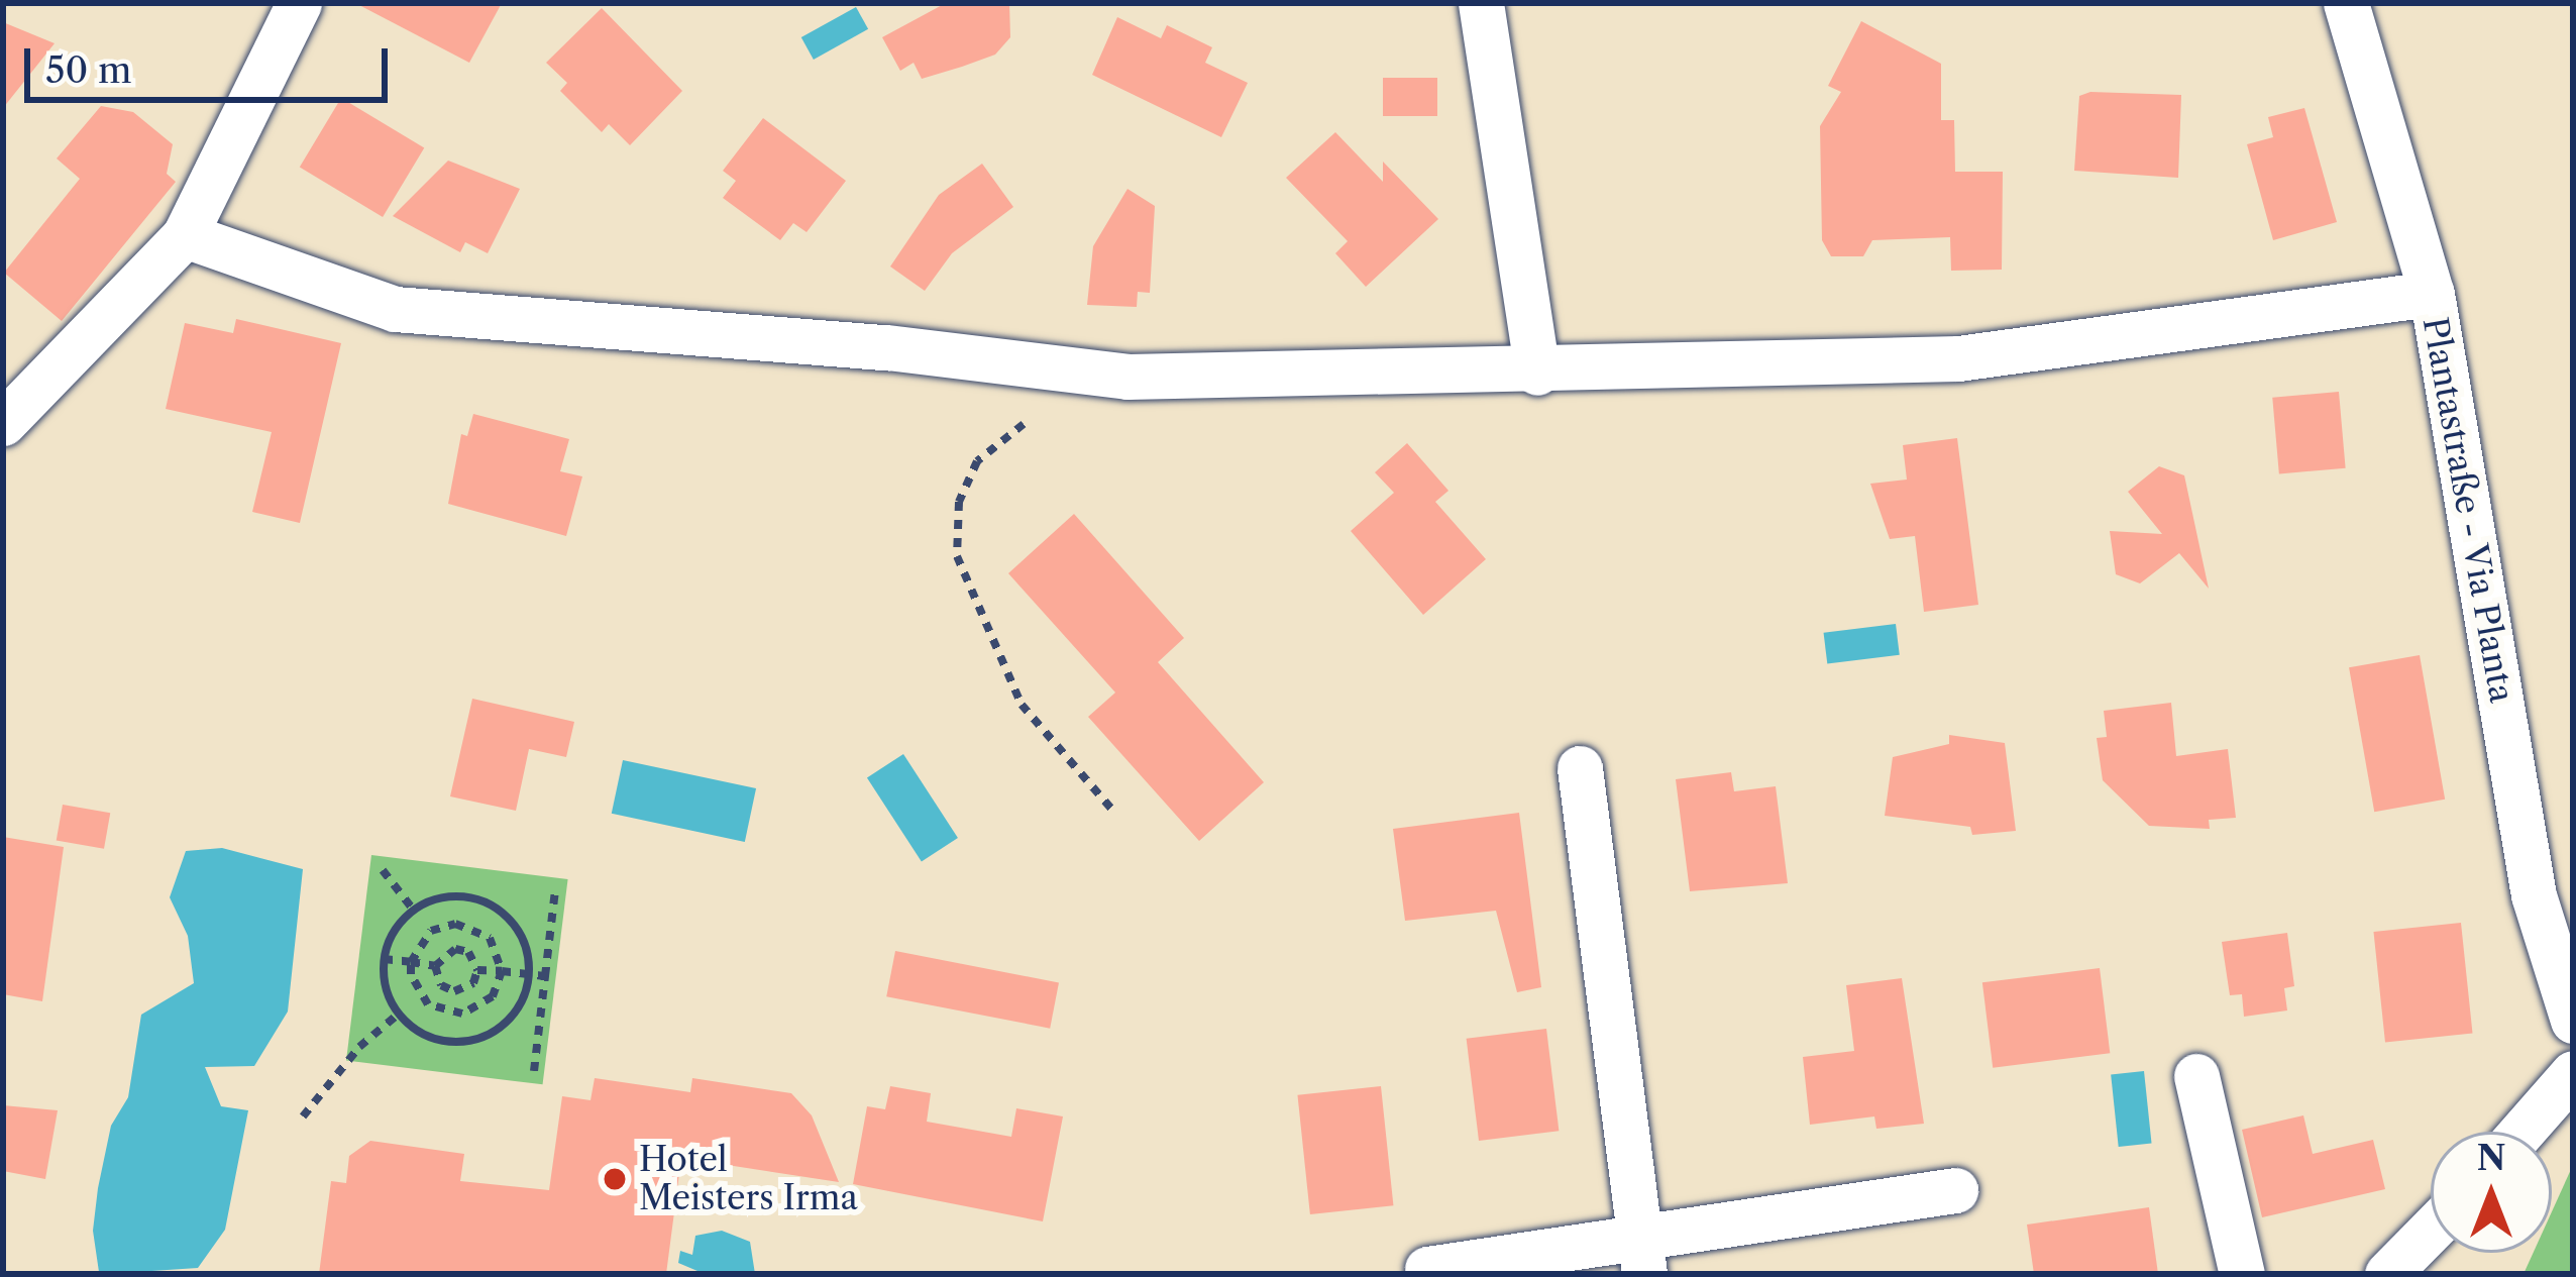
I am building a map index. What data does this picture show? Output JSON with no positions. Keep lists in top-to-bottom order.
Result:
{
  "streets": {
    "street": ["Plantastraße - Via Planta"]
  },
  "places": ["Hotel Meisters Irma"],
  "scale_bar": "50 m",
  "north": "top"
}
